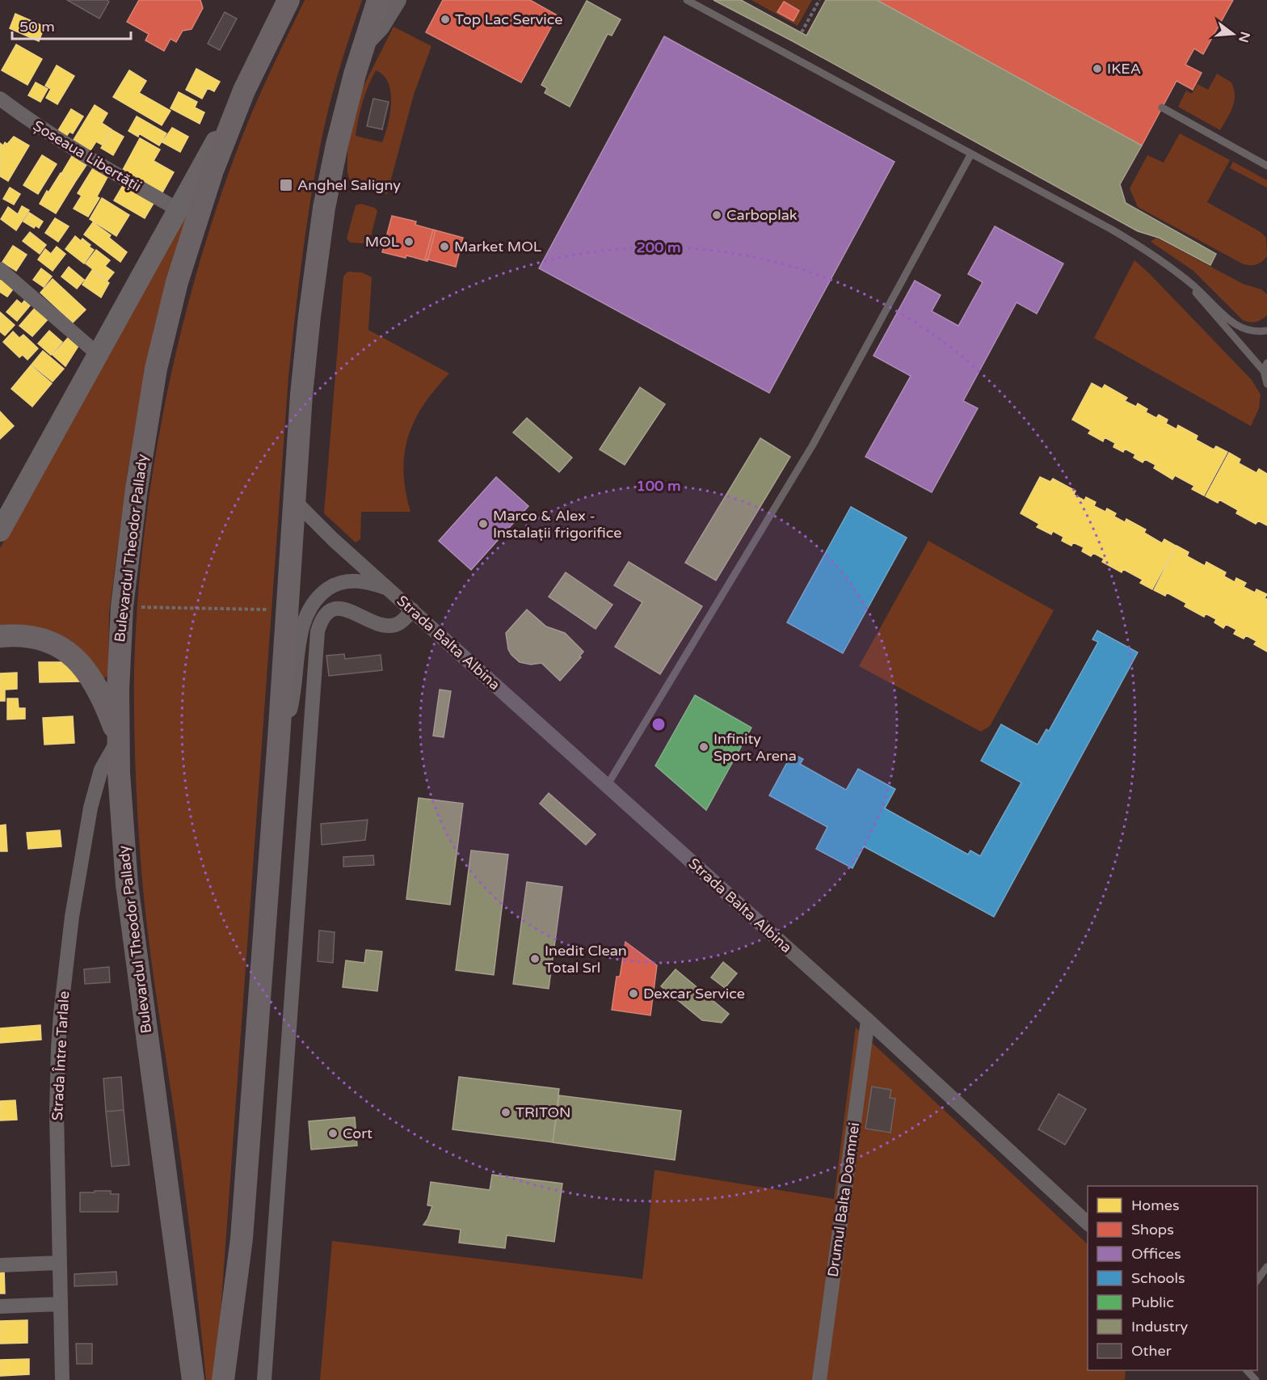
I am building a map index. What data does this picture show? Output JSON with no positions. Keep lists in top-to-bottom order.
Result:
{
  "streets": {
    "main road": ["Bulevardul Theodor Pallady"],
    "street": [
      "Șoseaua Libertății",
      "Strada Balta Albina",
      "Strada Între Tarlale",
      "Drumul Balta Doamnei"
    ]
  },
  "crossings": [
    ["Bulevardul Theodor Pallady", "Strada Între Tarlale"],
    ["Strada Balta Albina", "Drumul Balta Doamnei"]
  ],
  "places": {
    "other": [
      "Top Lac Service",
      "IKEA",
      "Carboplak",
      "MOL",
      "Market MOL",
      "Marco & Alex - Instalații frigorifice",
      "Infinity Sport Arena",
      "Inedit Clean Total Srl",
      "Dexcar Service",
      "TRITON",
      "Cort"
    ],
    "transit": ["Anghel Saligny"]
  },
  "legend": [
    "Homes",
    "Shops",
    "Offices",
    "Schools",
    "Public",
    "Industry",
    "Other"
  ],
  "scale_bar": "50 m",
  "north": "right",
  "rings": ["200 m", "100 m"]
}
